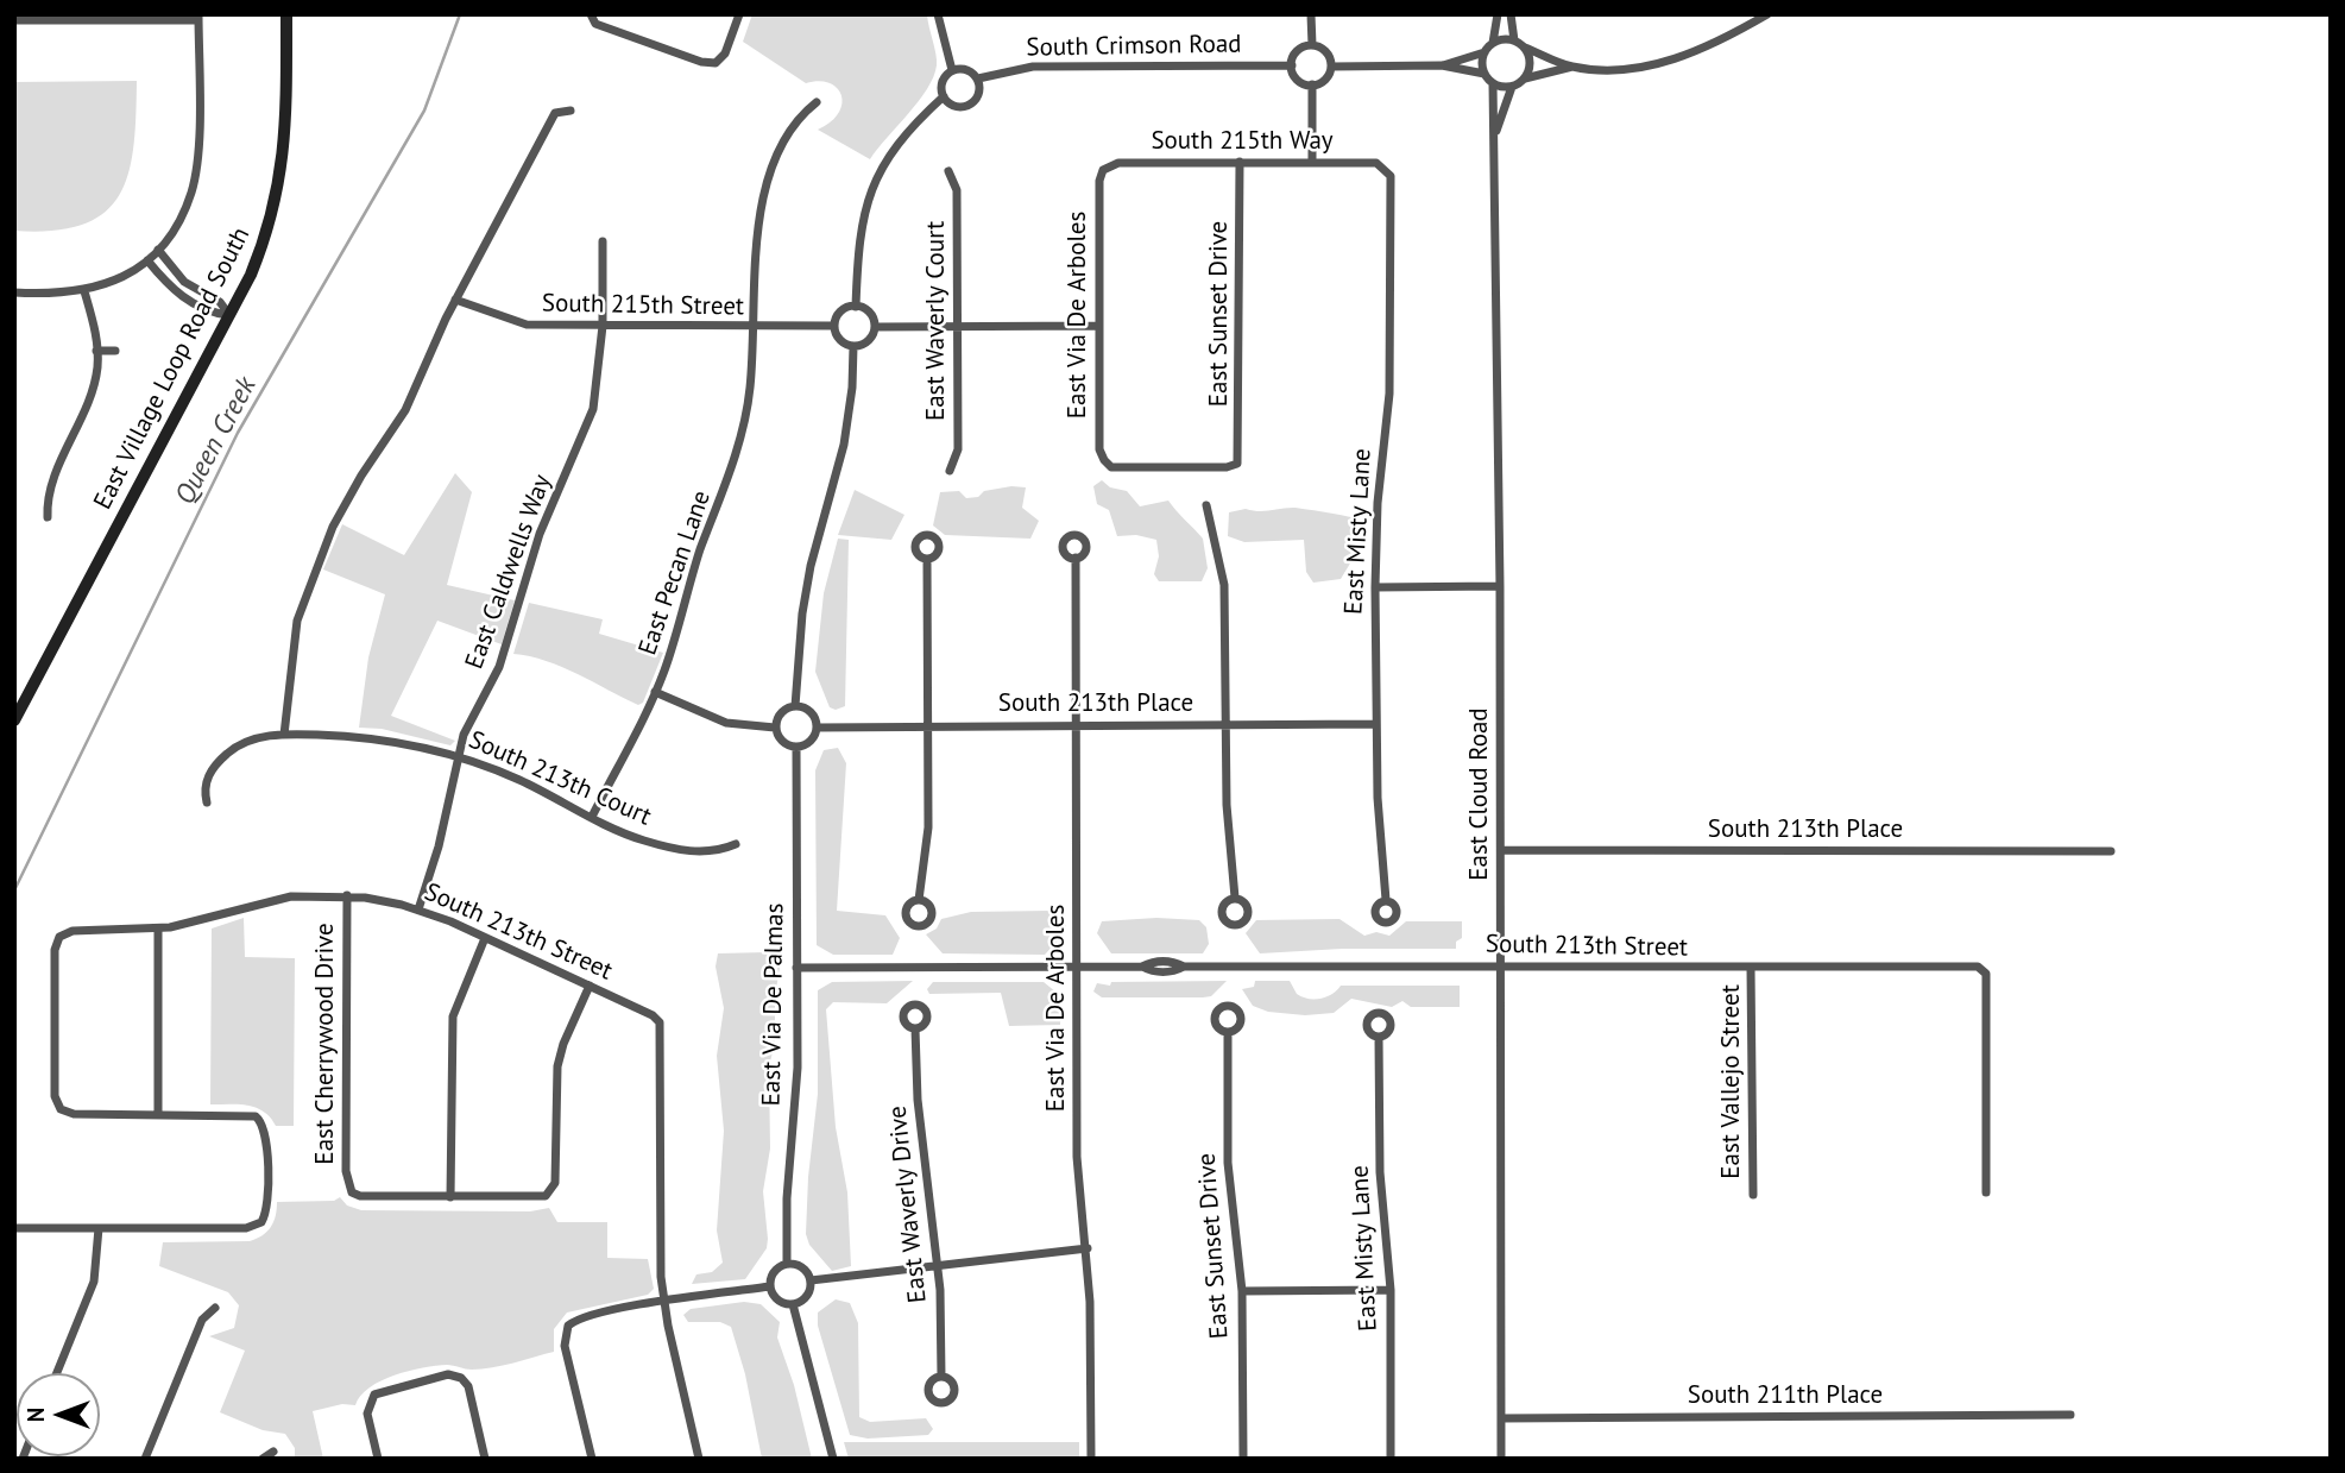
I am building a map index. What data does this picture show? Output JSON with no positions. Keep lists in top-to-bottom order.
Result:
{
  "streets": {
    "street": [
      "South Crimson Road",
      "South 215th Way",
      "South 215th Street",
      "East Sunset Drive",
      "East Via De Arboles",
      "East Waverly Court",
      "East Village Loop Road South",
      "East Misty Lane",
      "East Caldwells Way",
      "East Pecan Lane",
      "South 213th Place",
      "South 213th Court",
      "East Cloud Road",
      "South 213th Street",
      "East Via De Palmas",
      "East Cherrywood Drive",
      "East Vallejo Street",
      "East Waverly Drive",
      "South 211th Place"
    ]
  },
  "crossings": [
    ["South 215th Way", "East Sunset Drive"],
    ["South 215th Way", "East Via De Arboles"],
    ["South 215th Way", "East Misty Lane"],
    ["South 215th Street", "East Caldwells Way"],
    ["South 215th Street", "East Pecan Lane"],
    ["East Sunset Drive", "East Via De Arboles"],
    ["East Via De Arboles", "South 213th Place"],
    ["East Via De Arboles", "South 213th Street"],
    ["East Misty Lane", "South 213th Place"],
    ["East Caldwells Way", "South 213th Court"],
    ["East Caldwells Way", "South 213th Street"],
    ["East Pecan Lane", "South 213th Court"],
    ["South 213th Place", "East Cloud Road"],
    ["South 213th Place", "East Via De Palmas"],
    ["East Cloud Road", "South 213th Street"],
    ["East Cloud Road", "South 211th Place"],
    ["South 213th Street", "East Via De Palmas"],
    ["South 213th Street", "East Cherrywood Drive"],
    ["South 213th Street", "East Vallejo Street"]
  ],
  "water": ["Queen Creek"],
  "north": "left"
}
